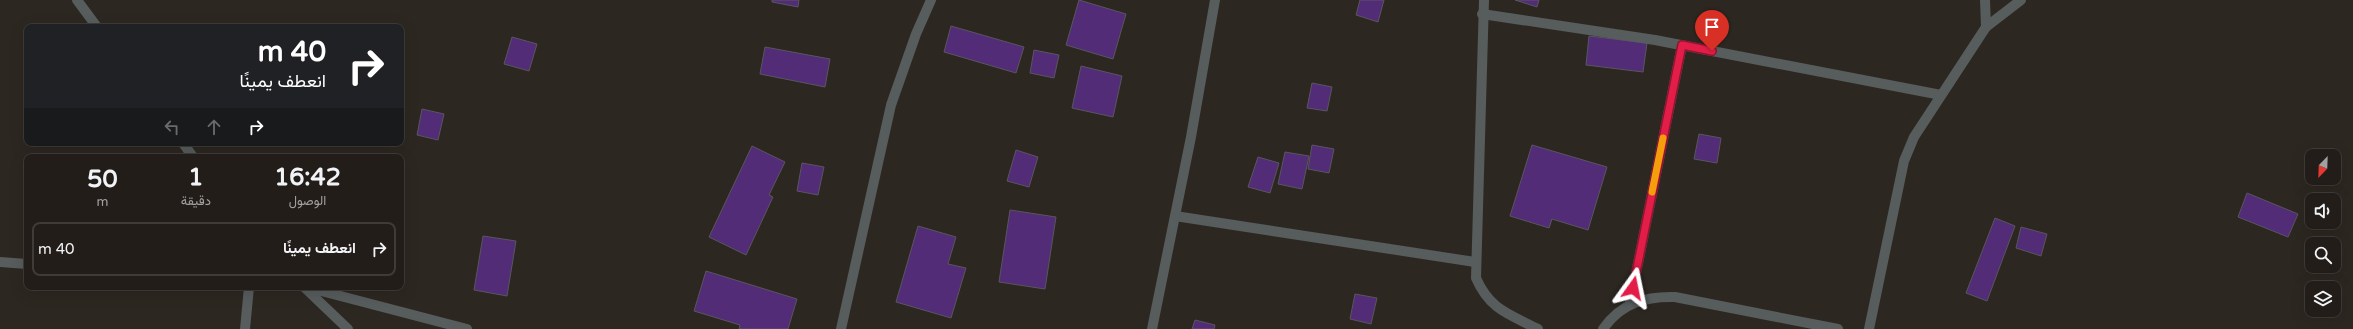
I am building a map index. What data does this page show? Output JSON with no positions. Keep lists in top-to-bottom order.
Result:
{
  "north": "bottom left",
  "page": {
    "turn": ["40 m", "انعطف يمينًا"],
    "eta": [
      "16:42",
      "الوصول",
      "1",
      "دقيقة",
      "50",
      "m"
    ],
    "list": [
      {
        "name": "انعطف يمينًا",
        "value": "40 m"
      }
    ]
  }
}
